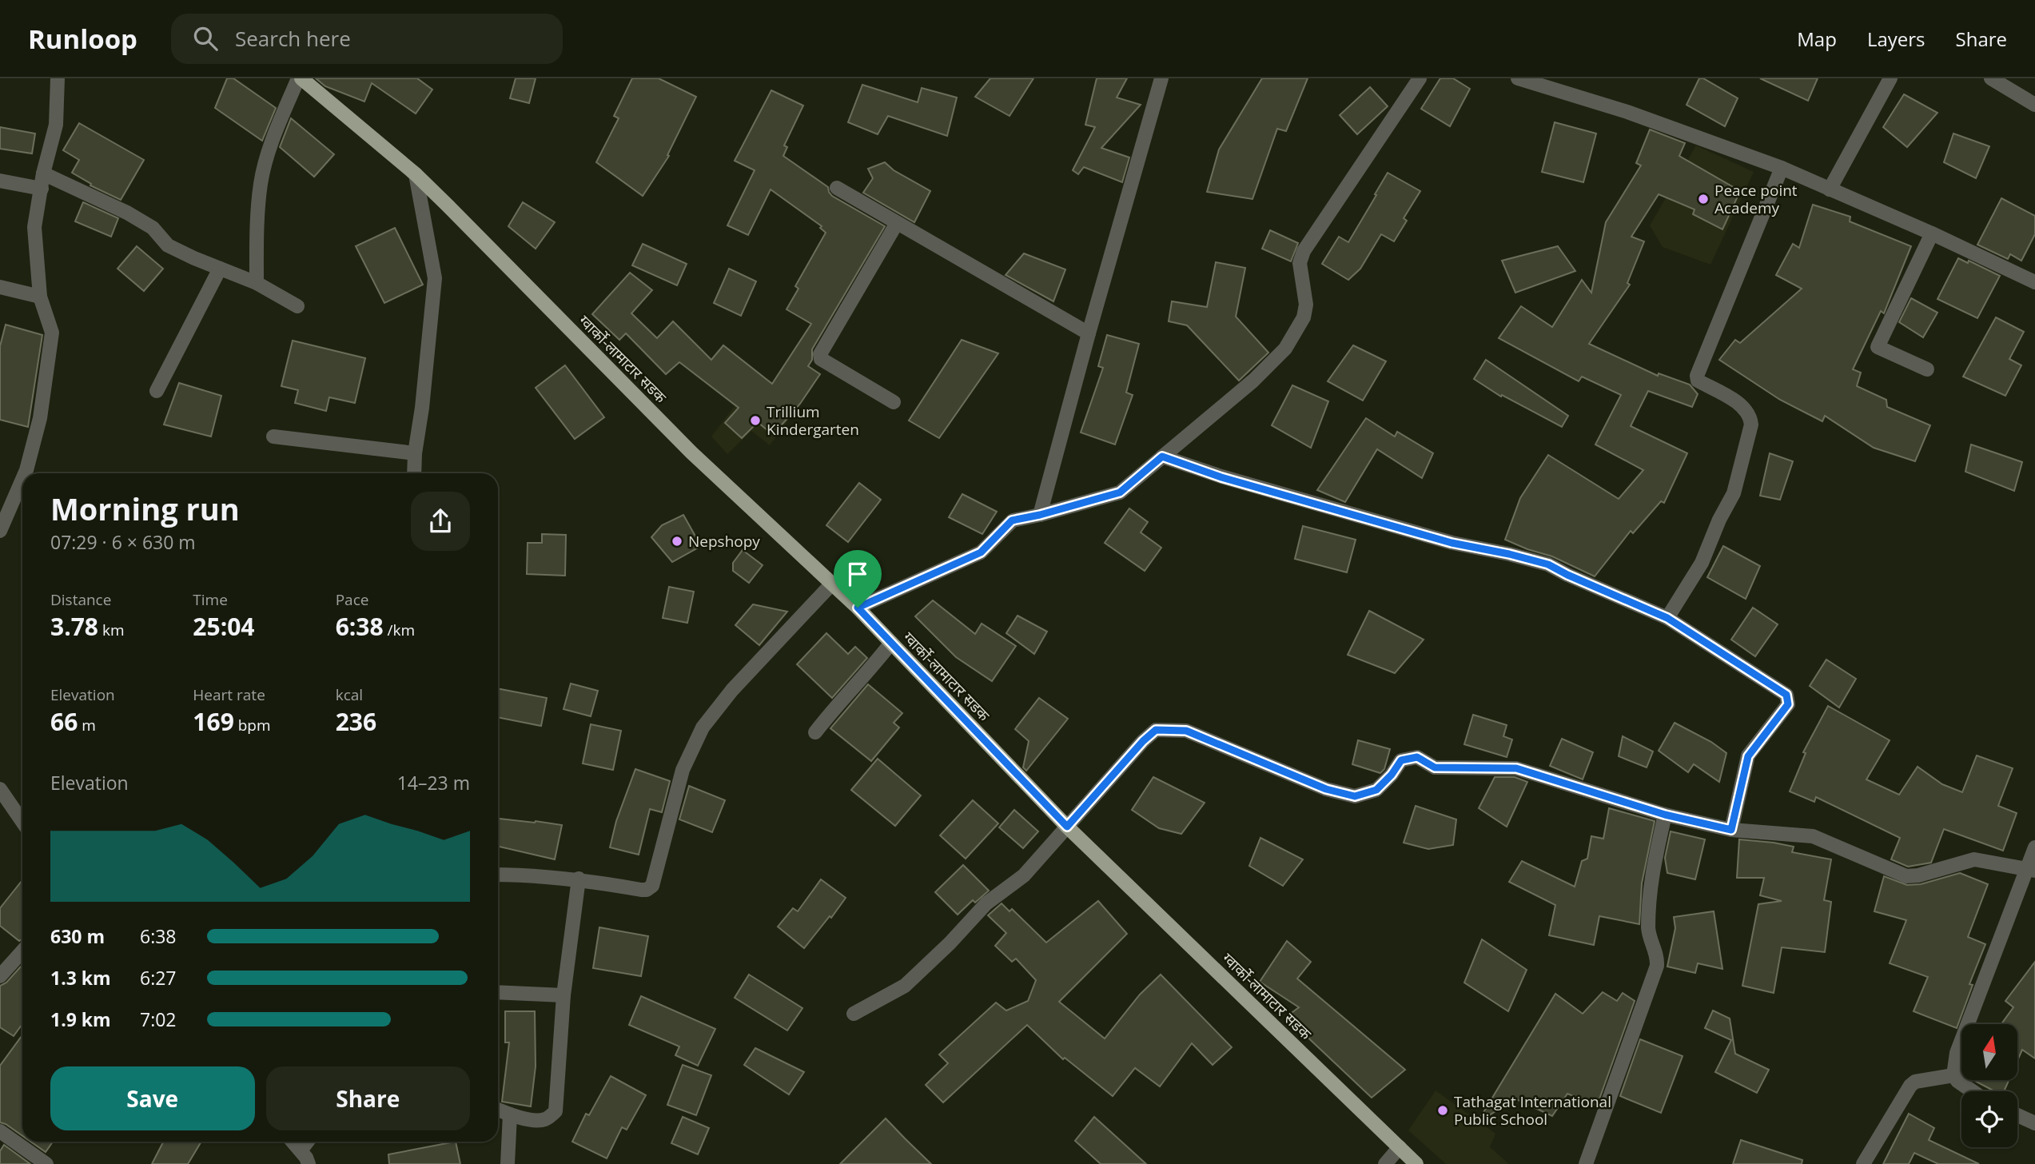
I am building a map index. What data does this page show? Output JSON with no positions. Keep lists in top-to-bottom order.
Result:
{
  "streets": {
    "main road": ["ग्वार्को-लामाटार सडक"]
  },
  "places": [
    "Peace point Academy",
    "Trillium Kindergarten",
    "Nepshopy",
    "Tathagat International Public School"
  ],
  "north": "top",
  "page": {
    "header": "Runloop",
    "search": "Search here",
    "nav": ["Map", "Layers", "Share"],
    "heading": ["Morning run", "07:29 · 6 × 630 m"],
    "stats": [
      ["Distance", "3.78 km"],
      ["Time", "25:04"],
      ["Pace", "6:38 /km"],
      ["Elevation", "66 m"],
      ["Heart rate", "169 bpm"],
      ["kcal", "236"]
    ],
    "chart": ["Elevation", "14–23 m"],
    "list": [
      {
        "name": "630 m",
        "note": "6:38"
      },
      {
        "name": "1.3 km",
        "note": "6:27"
      },
      {
        "name": "1.9 km",
        "note": "7:02"
      }
    ],
    "buttons": ["Save", "Share"]
  }
}
